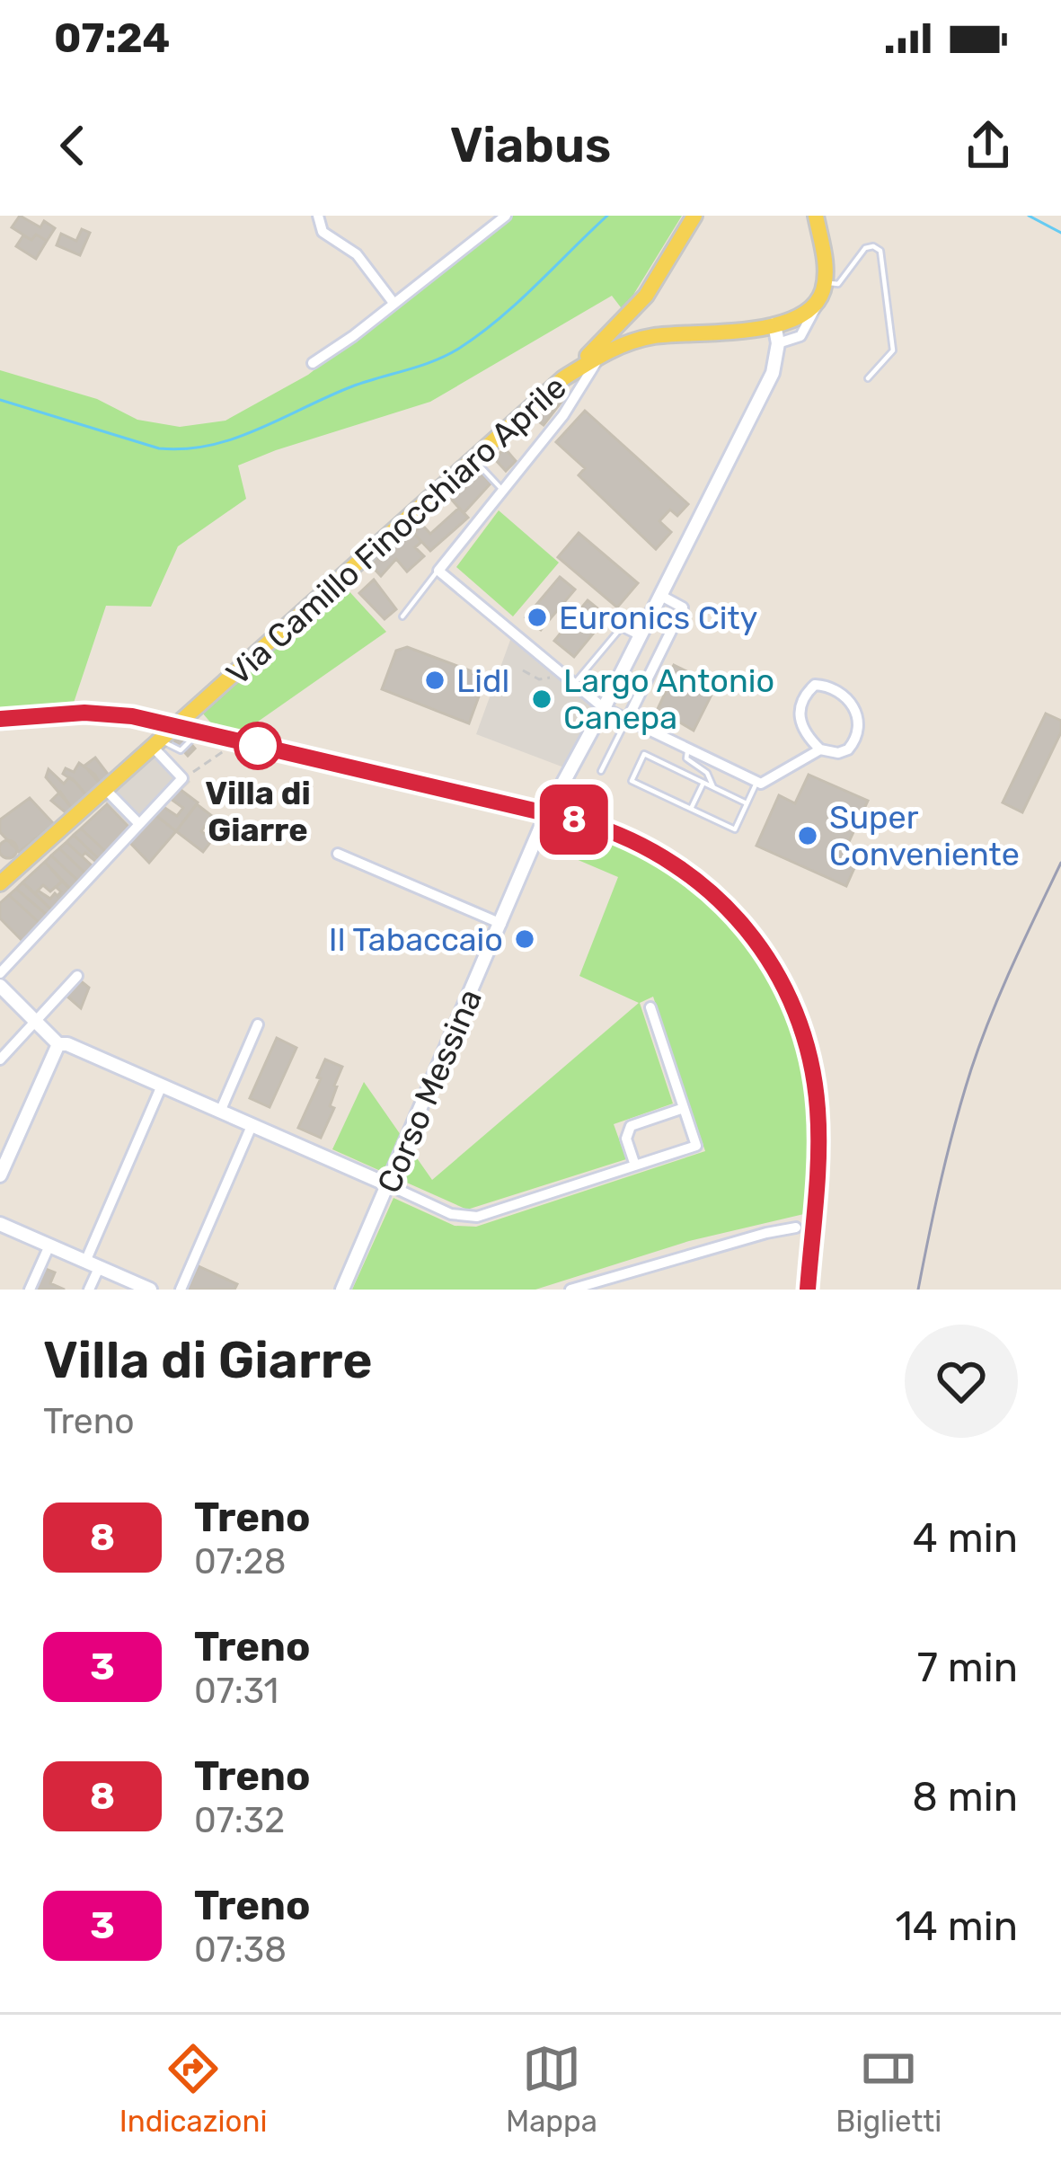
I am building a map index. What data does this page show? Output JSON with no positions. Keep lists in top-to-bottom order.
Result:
{
  "streets": {
    "main road": ["Via Camillo Finocchiaro Aprile"],
    "street": ["Corso Messina"]
  },
  "places": [
    "Euronics City",
    "Lidl",
    "Largo Antonio Canepa",
    "Villa di Giarre",
    "Super Conveniente",
    "Il Tabaccaio"
  ],
  "page": {
    "status": "07:24",
    "header": "Viabus",
    "on_map": "8",
    "heading": ["Villa di Giarre", "Treno"],
    "list": [
      {
        "mark": "8",
        "name": "Treno",
        "note": "07:28",
        "value": "4 min"
      },
      {
        "mark": "3",
        "name": "Treno",
        "note": "07:31",
        "value": "7 min"
      },
      {
        "mark": "8",
        "name": "Treno",
        "note": "07:32",
        "value": "8 min"
      },
      {
        "mark": "3",
        "name": "Treno",
        "note": "07:38",
        "value": "14 min"
      }
    ],
    "tabs": ["Indicazioni", "Mappa", "Biglietti"]
  }
}
